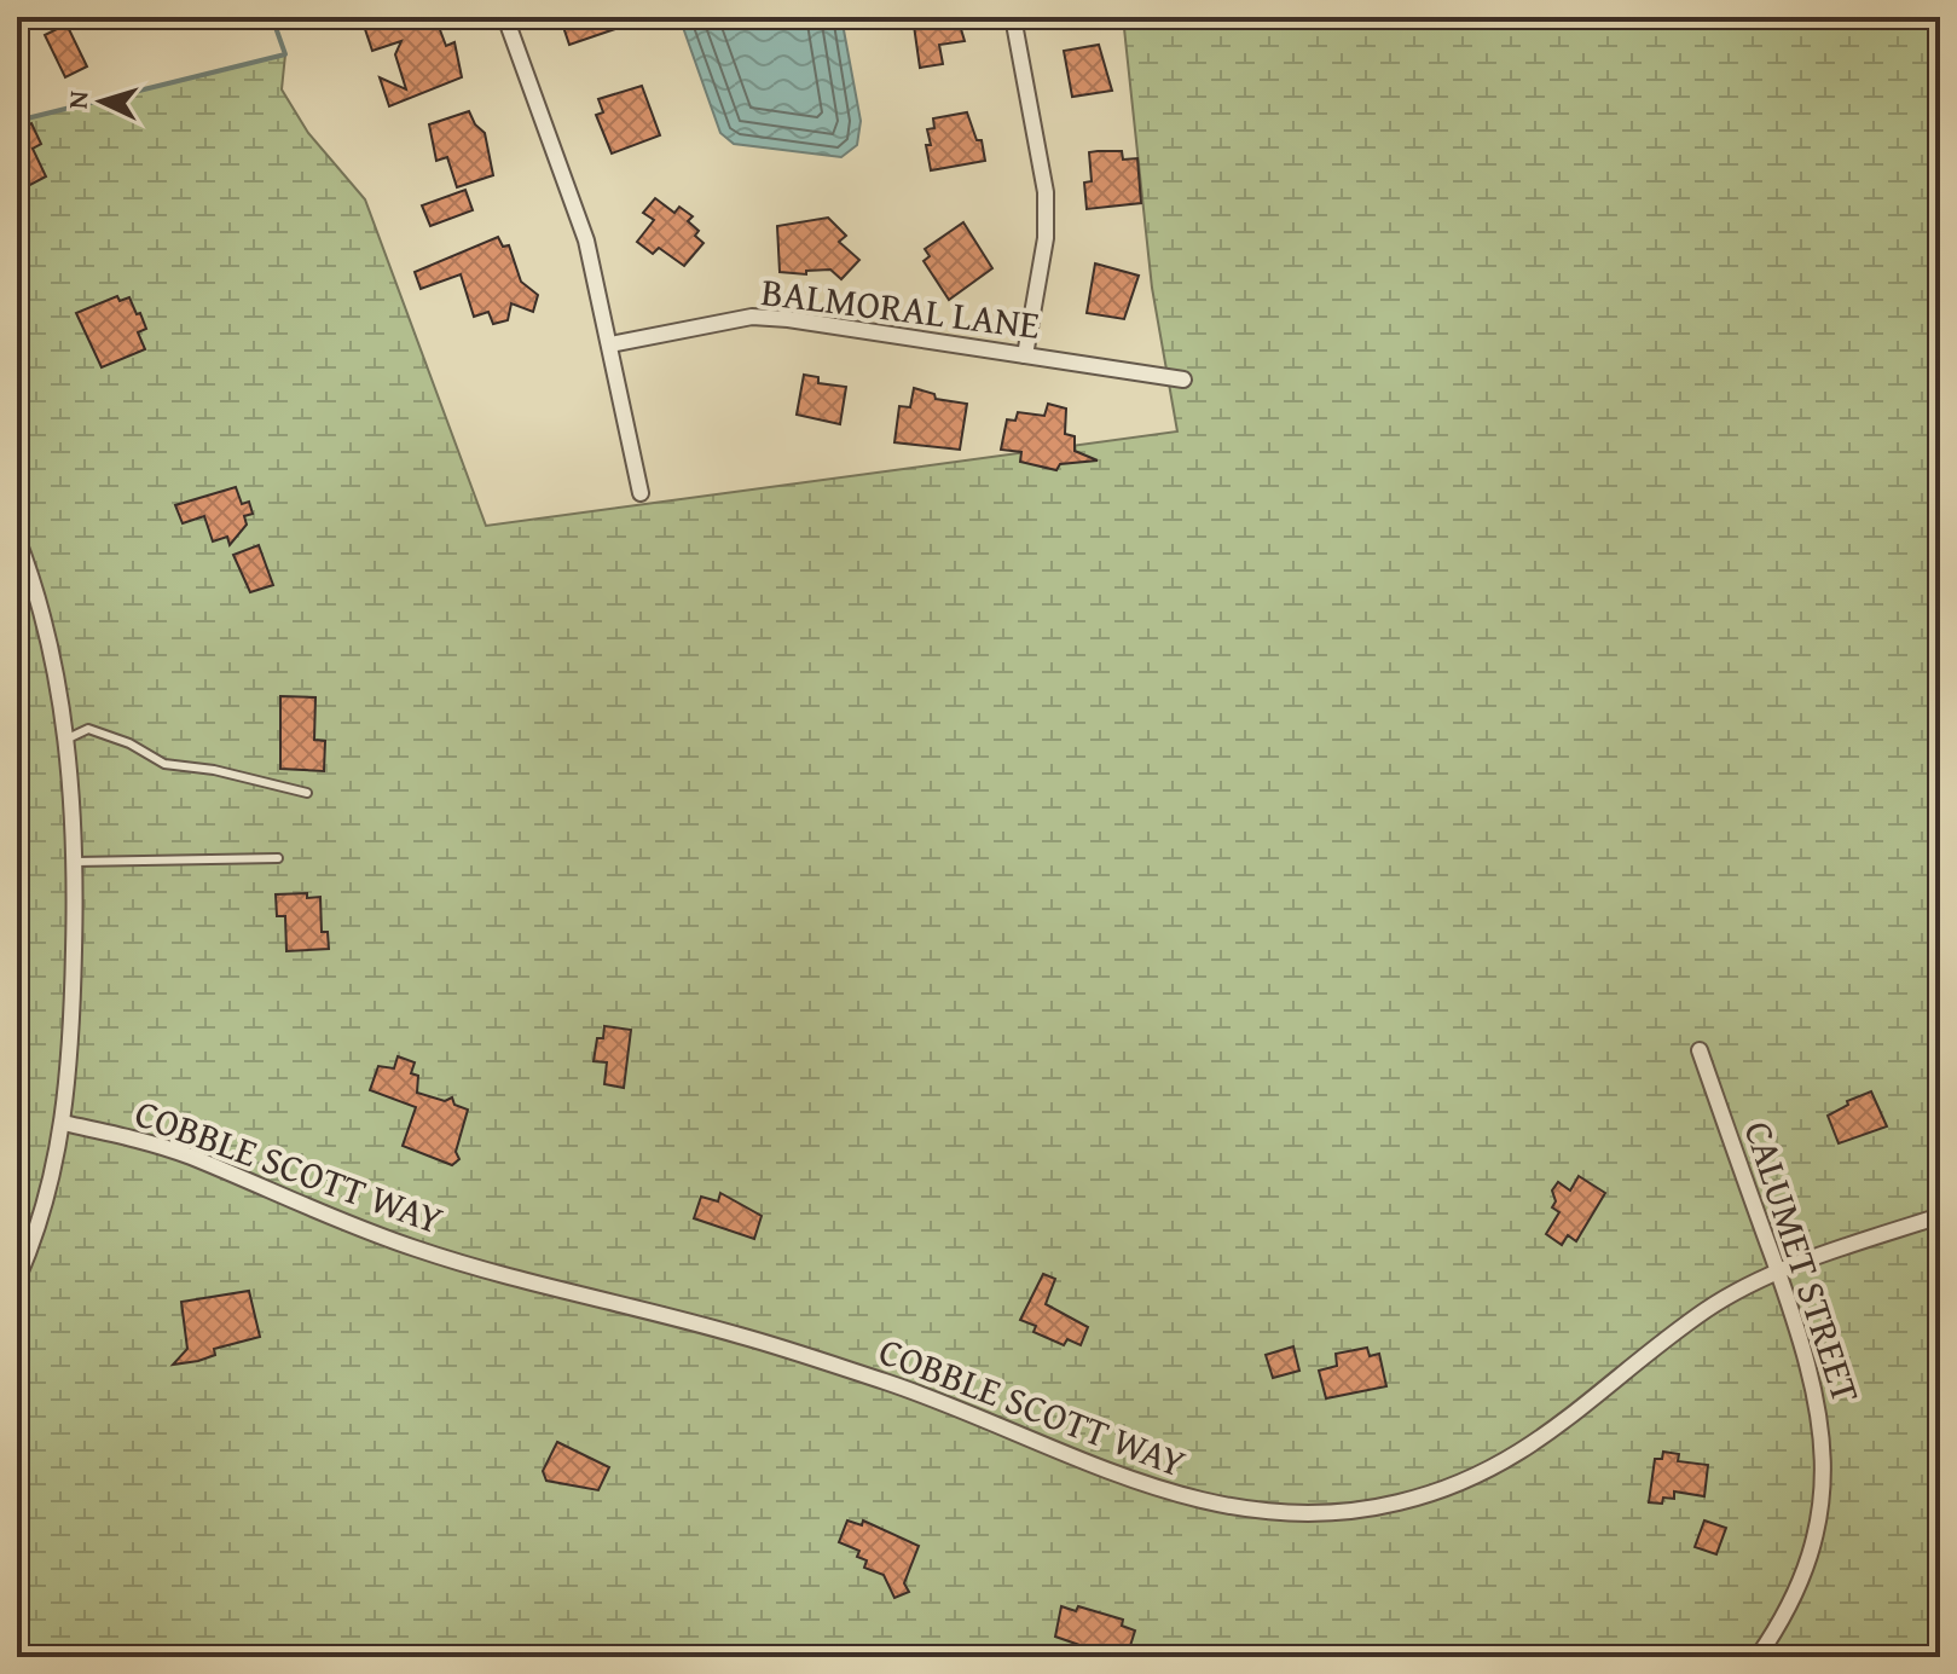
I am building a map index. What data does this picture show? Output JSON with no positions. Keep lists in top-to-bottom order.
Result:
{
  "streets": {
    "street": ["BALMORAL LANE", "COBBLE SCOTT WAY", "CALUMET STREET"]
  },
  "crossings": [
    ["COBBLE SCOTT WAY", "CALUMET STREET"]
  ],
  "north": "left"
}
